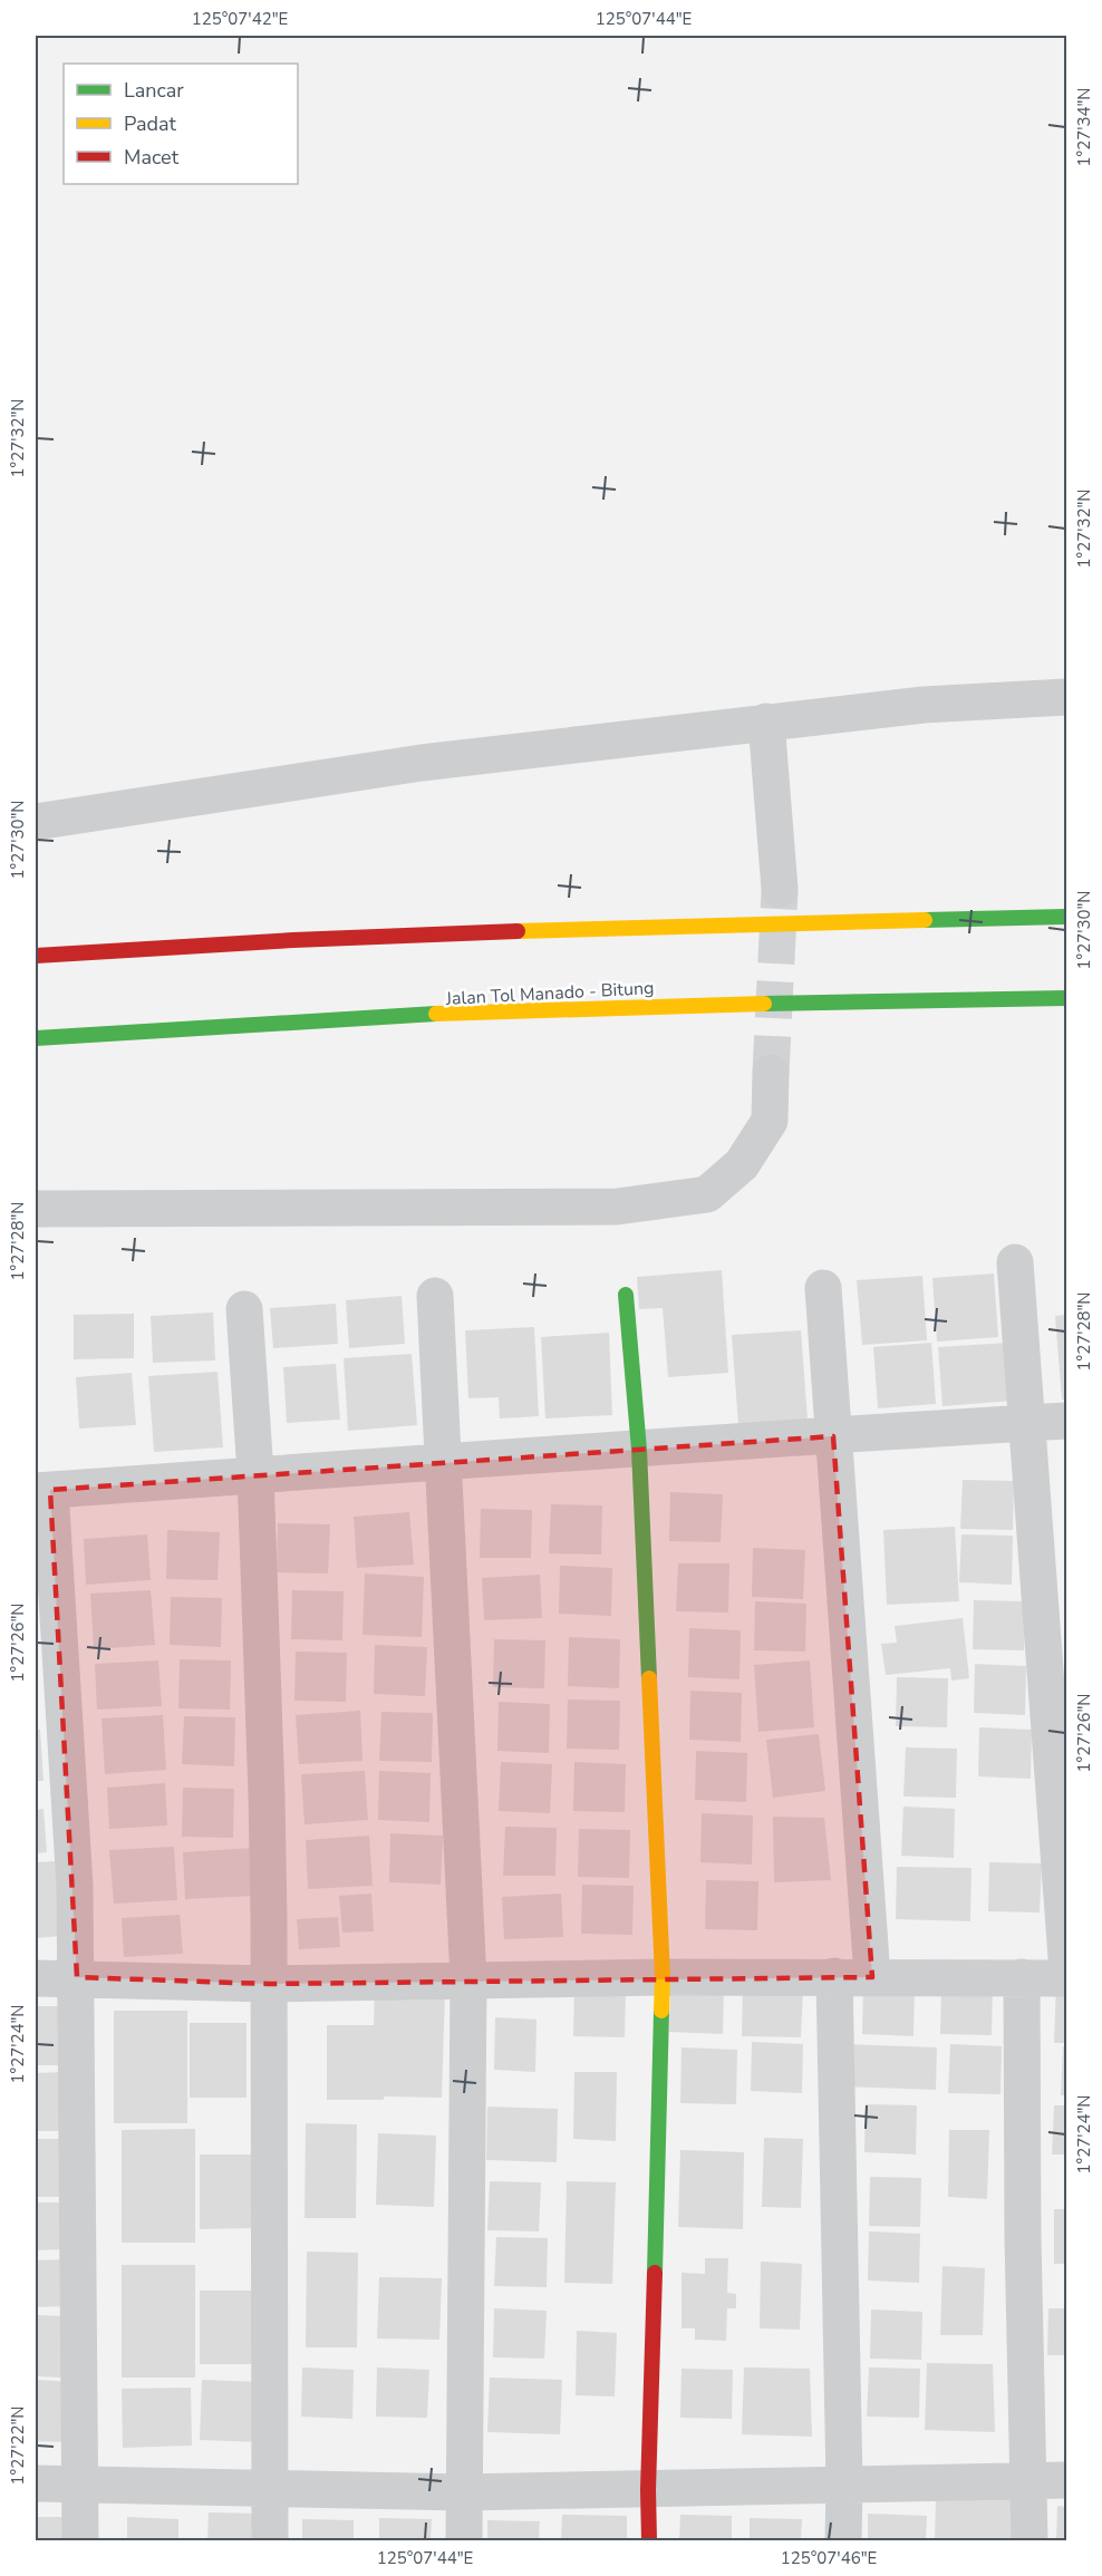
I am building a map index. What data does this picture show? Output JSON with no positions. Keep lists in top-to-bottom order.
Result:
{
  "streets": {
    "main road": ["Jalan Tol Manado - Bitung"]
  },
  "legend": ["Lancar", "Padat", "Macet"],
  "coordinates": [
    "125°07'42\"E",
    "125°07'44\"E",
    "1°27'34\"N",
    "1°27'32\"N",
    "1°27'30\"N",
    "1°27'28\"N",
    "1°27'26\"N",
    "1°27'24\"N",
    "1°27'22\"N",
    "125°07'46\"E"
  ]
}
